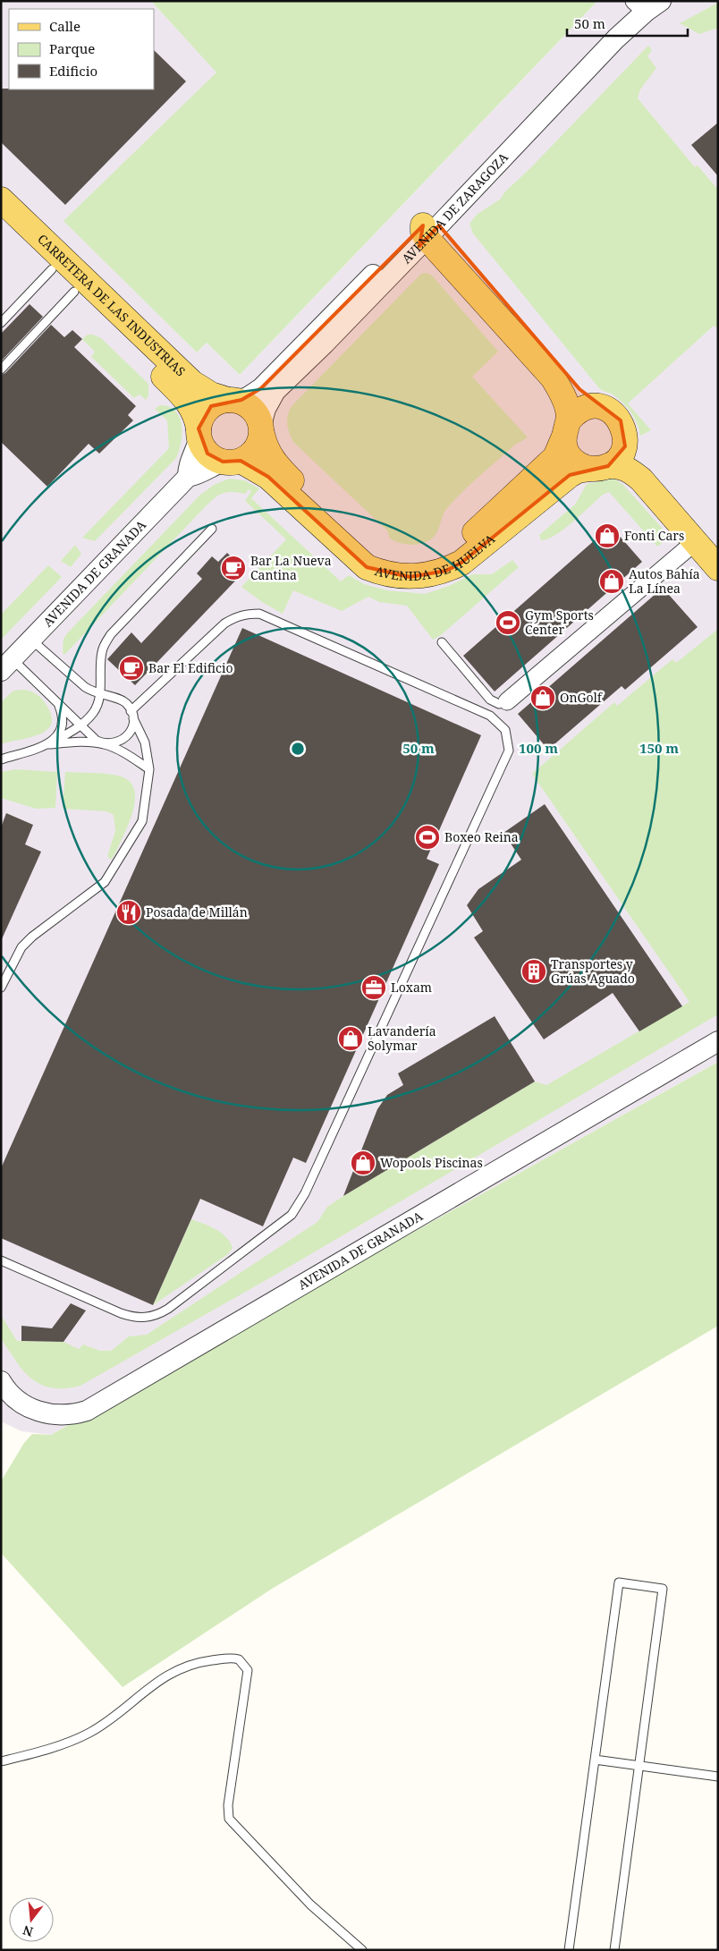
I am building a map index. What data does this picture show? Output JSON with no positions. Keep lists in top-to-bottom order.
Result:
{
  "streets": {
    "main road": ["CARRETERA DE LAS INDUSTRIAS", "AVENIDA DE HUELVA"],
    "street": ["AVENIDA DE ZARAGOZA", "AVENIDA DE GRANADA"]
  },
  "crossings": [
    ["AVENIDA DE ZARAGOZA", "CARRETERA DE LAS INDUSTRIAS"],
    ["AVENIDA DE ZARAGOZA", "AVENIDA DE HUELVA"],
    ["AVENIDA DE ZARAGOZA", "AVENIDA DE GRANADA"],
    ["CARRETERA DE LAS INDUSTRIAS", "AVENIDA DE HUELVA"],
    ["CARRETERA DE LAS INDUSTRIAS", "AVENIDA DE GRANADA"],
    ["AVENIDA DE HUELVA", "AVENIDA DE GRANADA"]
  ],
  "places": {
    "shop": [
      "Fonti Cars",
      "Autos Bahía La Línea",
      "OnGolf",
      "Lavandería Solymar",
      "Wopools Piscinas"
    ],
    "cafe": ["Bar La Nueva Cantina", "Bar El Edificio"],
    "sports": ["Gym Sports Center", "Boxeo Reina"],
    "restaurant": ["Posada de Millán"],
    "building": ["Transportes y Grúas Aguado"],
    "office": ["Loxam"]
  },
  "legend": ["Calle", "Parque", "Edificio"],
  "scale_bar": "50 m",
  "north": "bottom",
  "rings": ["50 m", "100 m", "150 m"]
}
